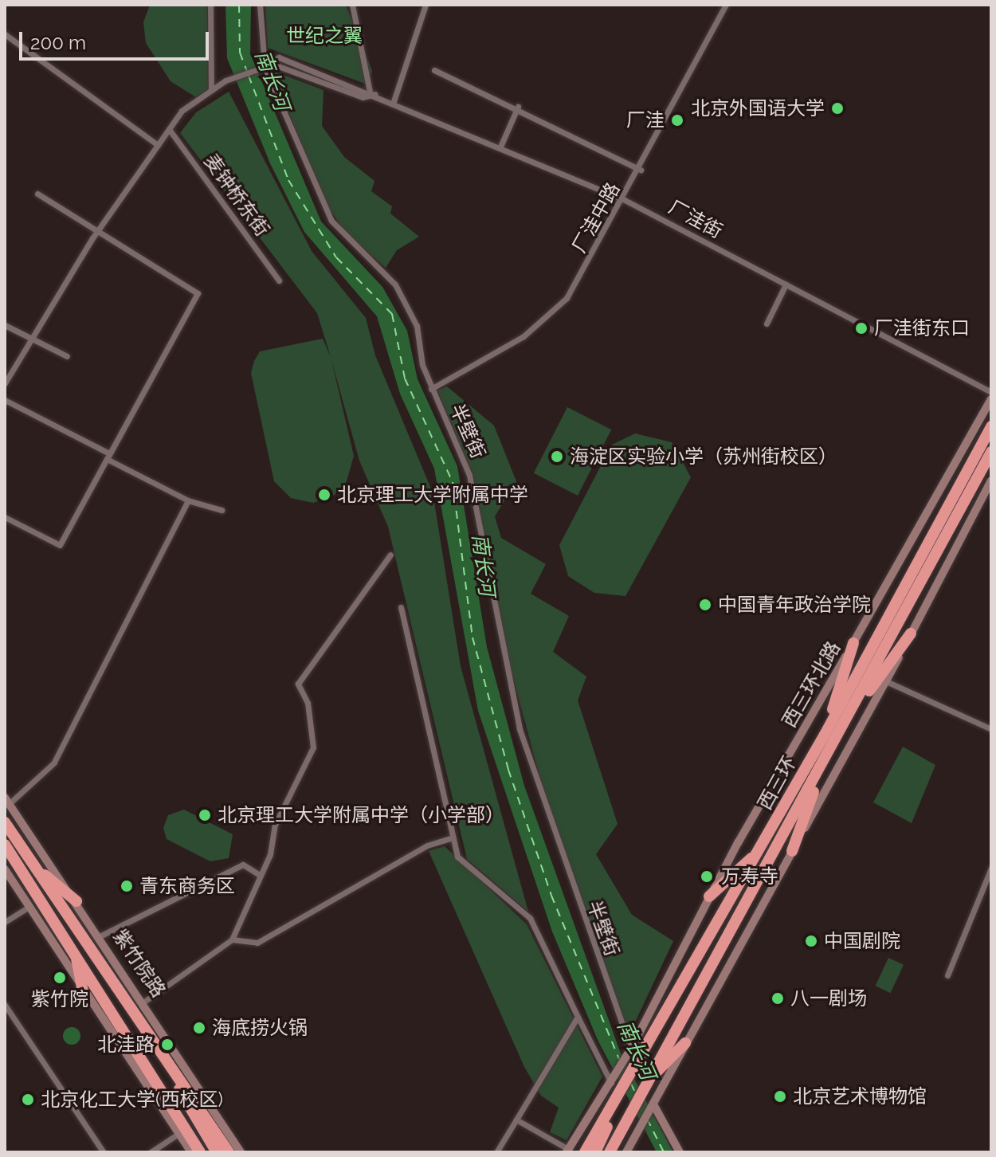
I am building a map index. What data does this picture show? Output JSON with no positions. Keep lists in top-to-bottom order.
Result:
{
  "streets": {
    "highway": ["西三环", "紫竹院路"],
    "street": [
      "麦钟桥东街",
      "厂洼中路",
      "厂洼街",
      "半壁街",
      "西三环北路"
    ]
  },
  "crossings": [
    ["厂洼中路", "厂洼街"],
    ["厂洼中路", "半壁街"],
    ["厂洼街", "半壁街"],
    ["半壁街", "西三环北路"]
  ],
  "water": ["南长河"],
  "parks": ["世纪之翼"],
  "places": [
    "北京外国语大学",
    "厂洼",
    "厂洼街东口",
    "海淀区实验小学（苏州街校区）",
    "北京理工大学附属中学",
    "中国青年政治学院",
    "北京理工大学附属中学（小学部）",
    "万寿寺",
    "青东商务区",
    "中国剧院",
    "紫竹院",
    "八一剧场",
    "海底捞火锅",
    "北洼路",
    "北京艺术博物馆",
    "北京化工大学(西校区)"
  ],
  "scale_bar": "200 m"
}
